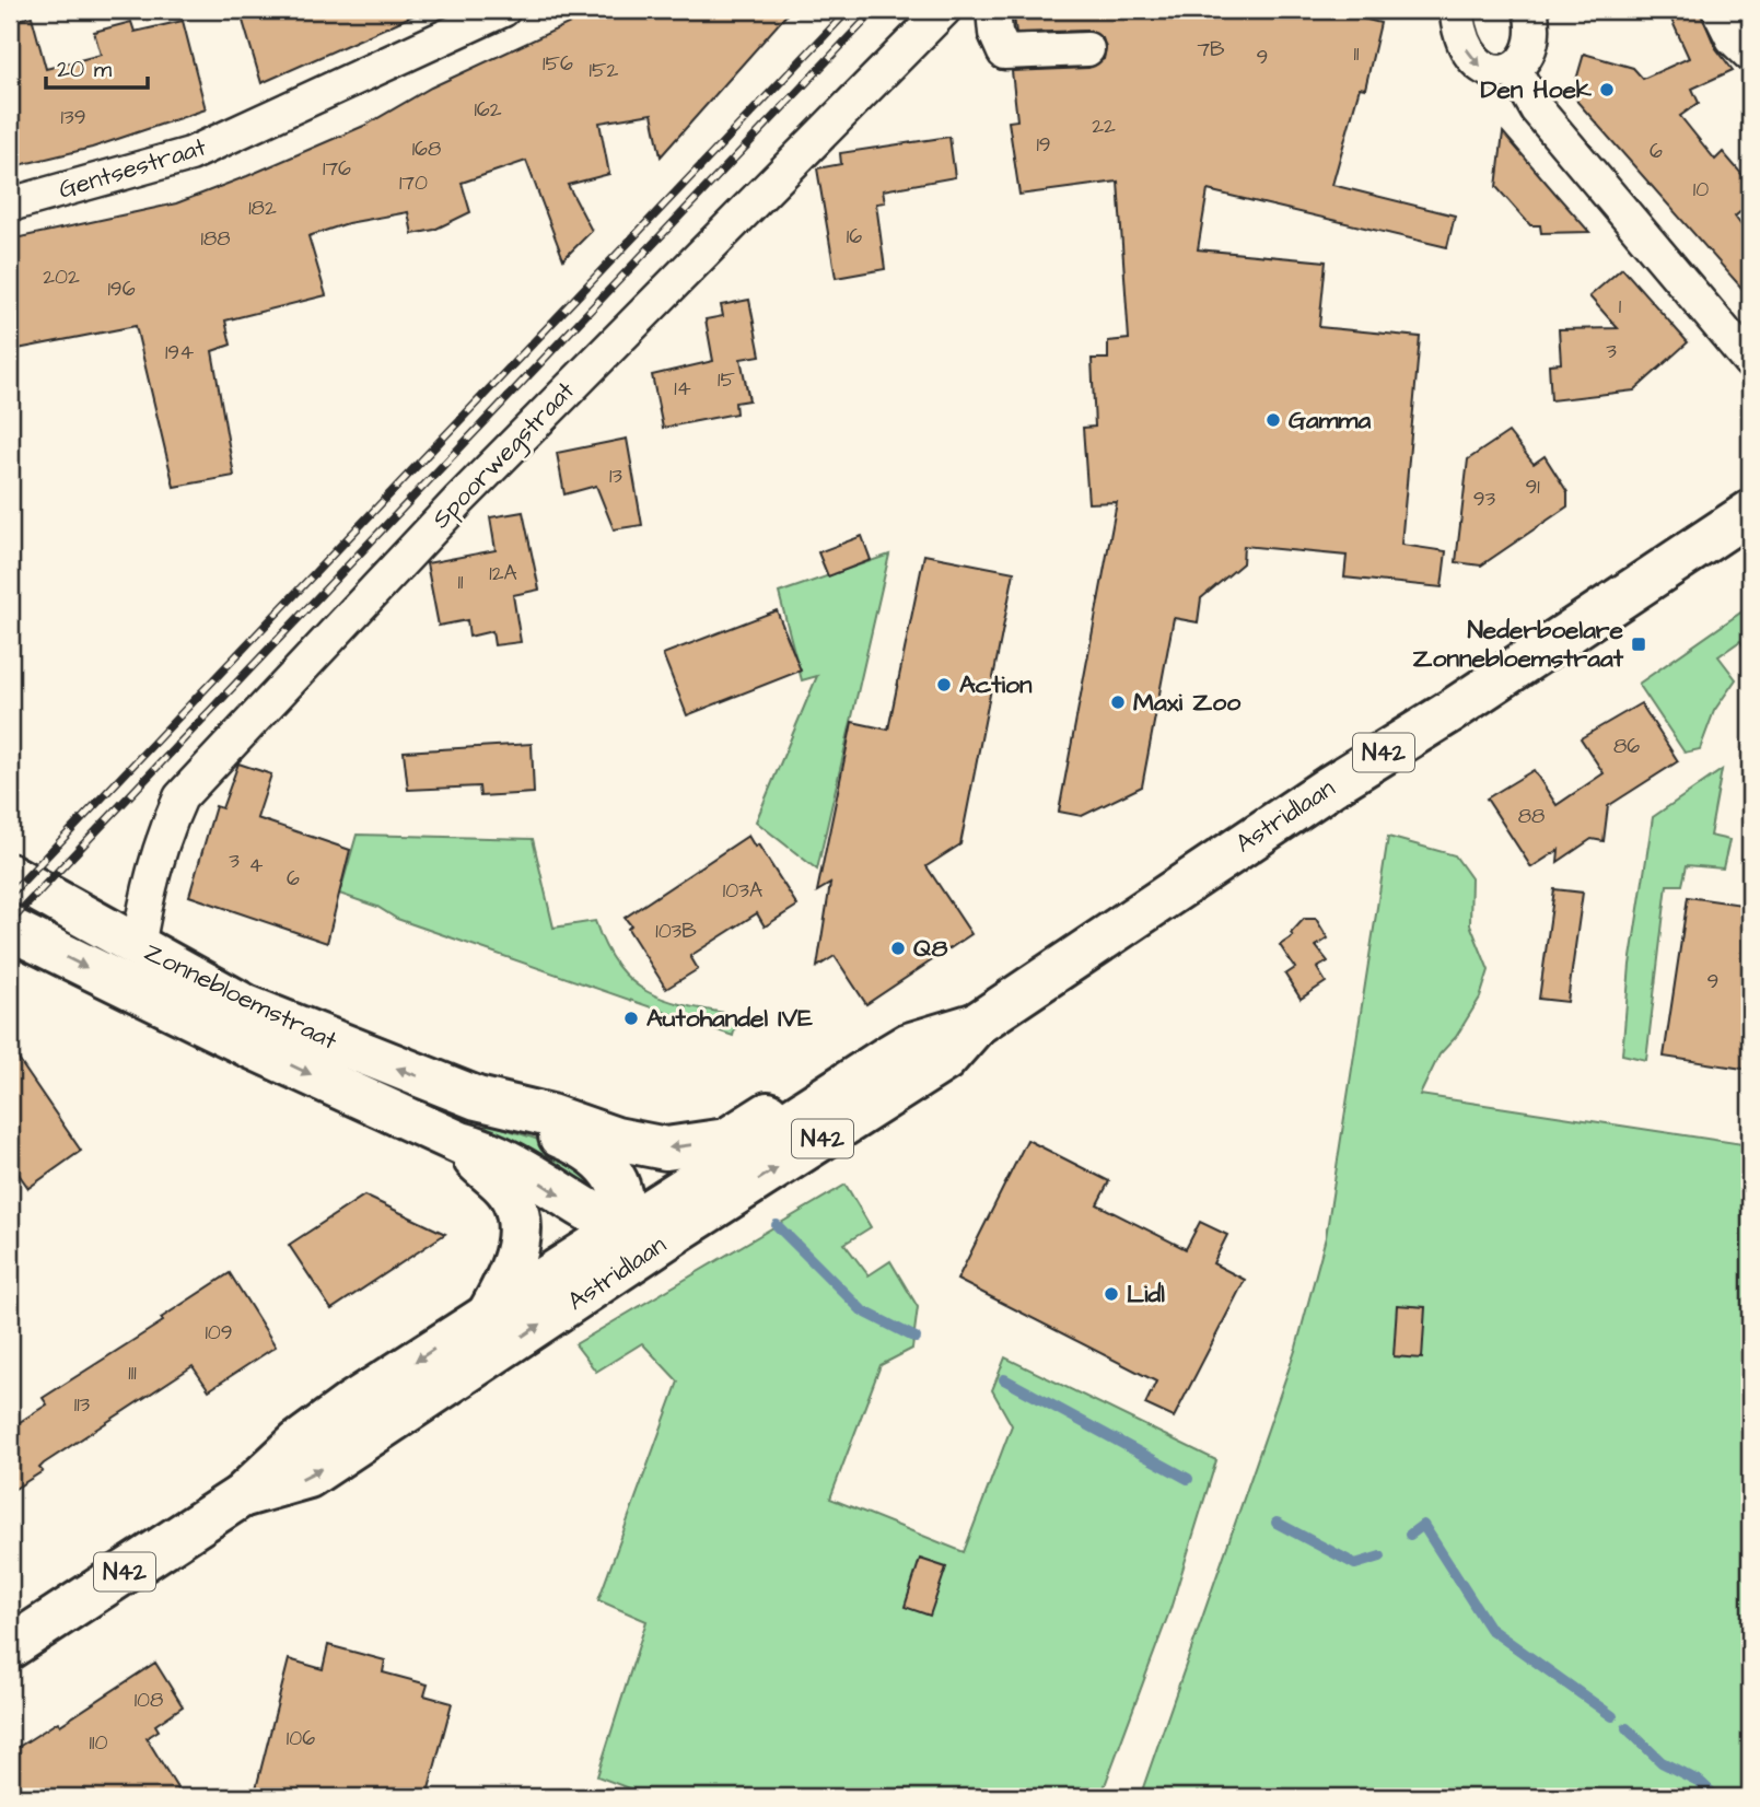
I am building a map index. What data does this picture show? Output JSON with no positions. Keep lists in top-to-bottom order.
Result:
{
  "streets": {
    "main road": ["N42", "Astridlaan", "Zonnebloemstraat"],
    "street": ["Gentsestraat", "Spoorwegstraat"]
  },
  "crossings": [
    ["Spoorwegstraat", "Zonnebloemstraat"]
  ],
  "places": {
    "other": [
      "Den Hoek",
      "Gamma",
      "Action",
      "Maxi Zoo",
      "Q8",
      "Autohandel IVE",
      "Lidl"
    ],
    "transit": ["Nederboelare Zonnebloemstraat"]
  },
  "house_numbers": [
    "7B",
    "11",
    "9",
    "156",
    "152",
    "162",
    "139",
    "22",
    "19",
    "168",
    "6",
    "176",
    "170",
    "10",
    "182",
    "16",
    "188",
    "202",
    "196",
    "1",
    "3",
    "194",
    "15",
    "14",
    "13",
    "91",
    "93",
    "12A",
    "11",
    "86",
    "88",
    "3",
    "4",
    "6",
    "103A",
    "103B",
    "9",
    "109",
    "111",
    "113",
    "108",
    "106",
    "110"
  ],
  "scale_bar": "20 m"
}
